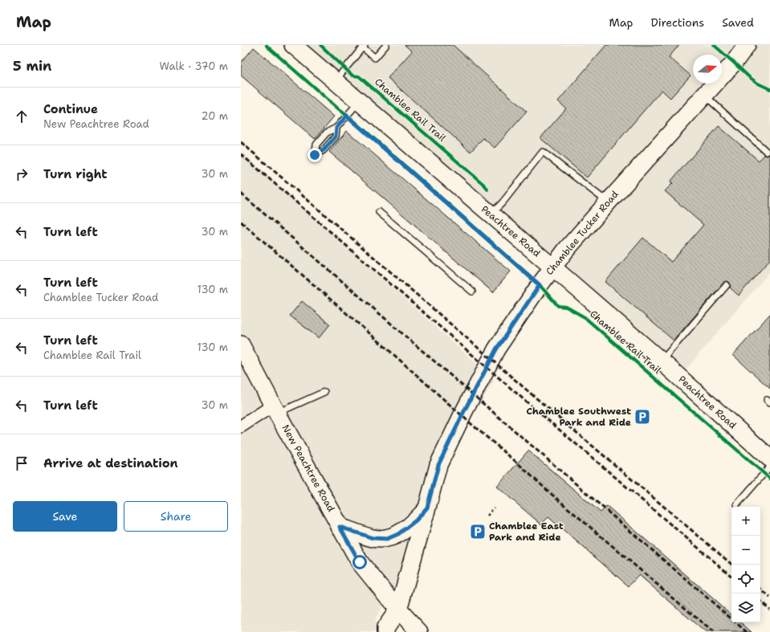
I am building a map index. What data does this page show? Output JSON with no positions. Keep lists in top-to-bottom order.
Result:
{
  "streets": {
    "street": ["Peachtree Road", "Chamblee Tucker Road", "New Peachtree Road"],
    "cycle path": ["Chamblee Rail Trail"]
  },
  "crossings": [
    ["Peachtree Road", "Chamblee Tucker Road"],
    ["Chamblee Tucker Road", "New Peachtree Road"]
  ],
  "places": {
    "parking": ["Chamblee Southwest Park and Ride", "Chamblee East Park and Ride"]
  },
  "north": "right",
  "page": {
    "header": "Map",
    "nav": ["Map", "Directions", "Saved"],
    "heading": ["5 min", "Walk · 370 m"],
    "list": [
      ["Continue", "New Peachtree Road", "20 m"],
      ["Turn right", "30 m"],
      ["Turn left", "30 m"],
      ["Turn left", "Chamblee Tucker Road", "130 m"],
      ["Turn left", "Chamblee Rail Trail", "130 m"],
      ["Turn left", "30 m"],
      "Arrive at destination"
    ],
    "buttons": ["Save", "Share"],
    "map_buttons": ["+", "−"]
  }
}
